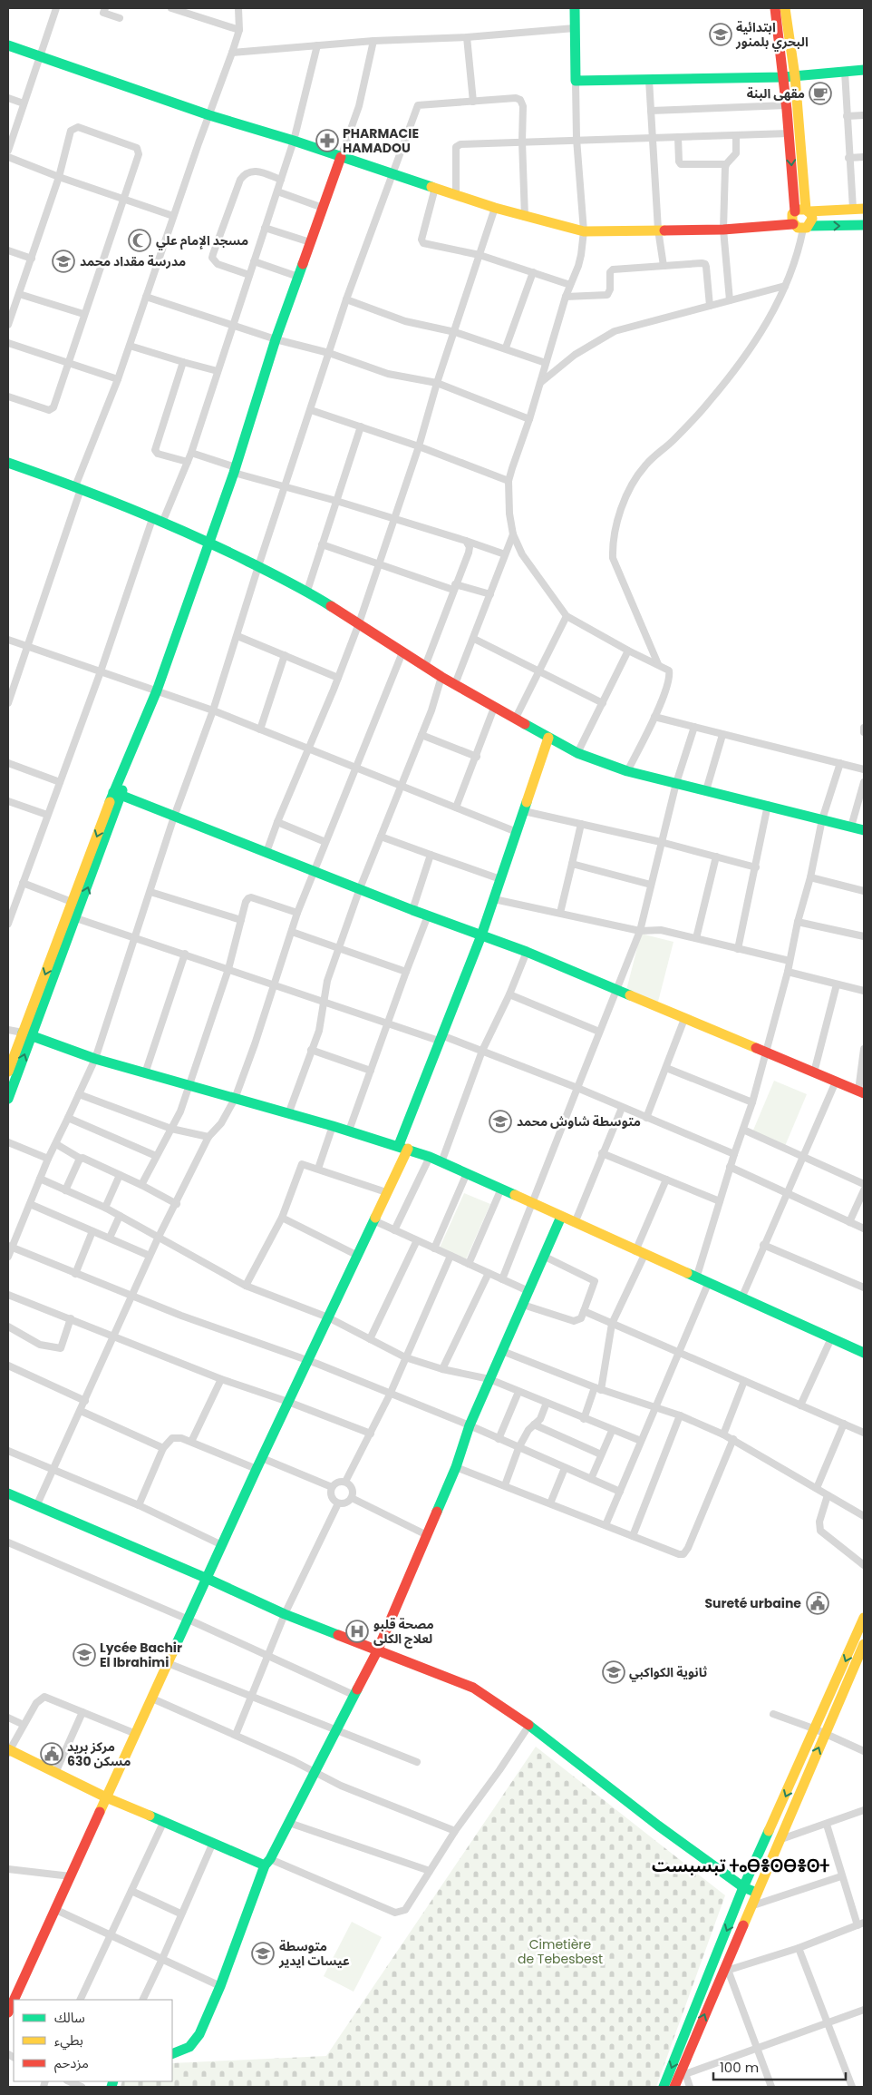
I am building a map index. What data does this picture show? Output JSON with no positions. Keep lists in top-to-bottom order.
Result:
{
  "districts": ["تبسبست ⵜⴰⴱⴻⵙⴱⴻⵙⵜ"],
  "parks": ["Cimetière de Tebesbest"],
  "places": {
    "school or university": [
      "ابتدائية البحري بلمنور",
      "مدرسة مقداد محمد",
      "متوسطة شاوش محمد",
      "Lycée Bachir El Ibrahimi",
      "ثانوية الكواكبي",
      "متوسطة عيسات ايدير"
    ],
    "cafe": ["مقهى البنة"],
    "pharmacy": ["PHARMACIE HAMADOU"],
    "mosque": ["مسجد الإمام علي"],
    "public building": ["Sureté urbaine", "مركز بريد 630 مسكن"],
    "hospital": ["مصحة قلبو لعلاج الكلى"]
  },
  "legend": ["سالك", "بطيء", "مزدحم"],
  "scale_bar": "100 m"
}
